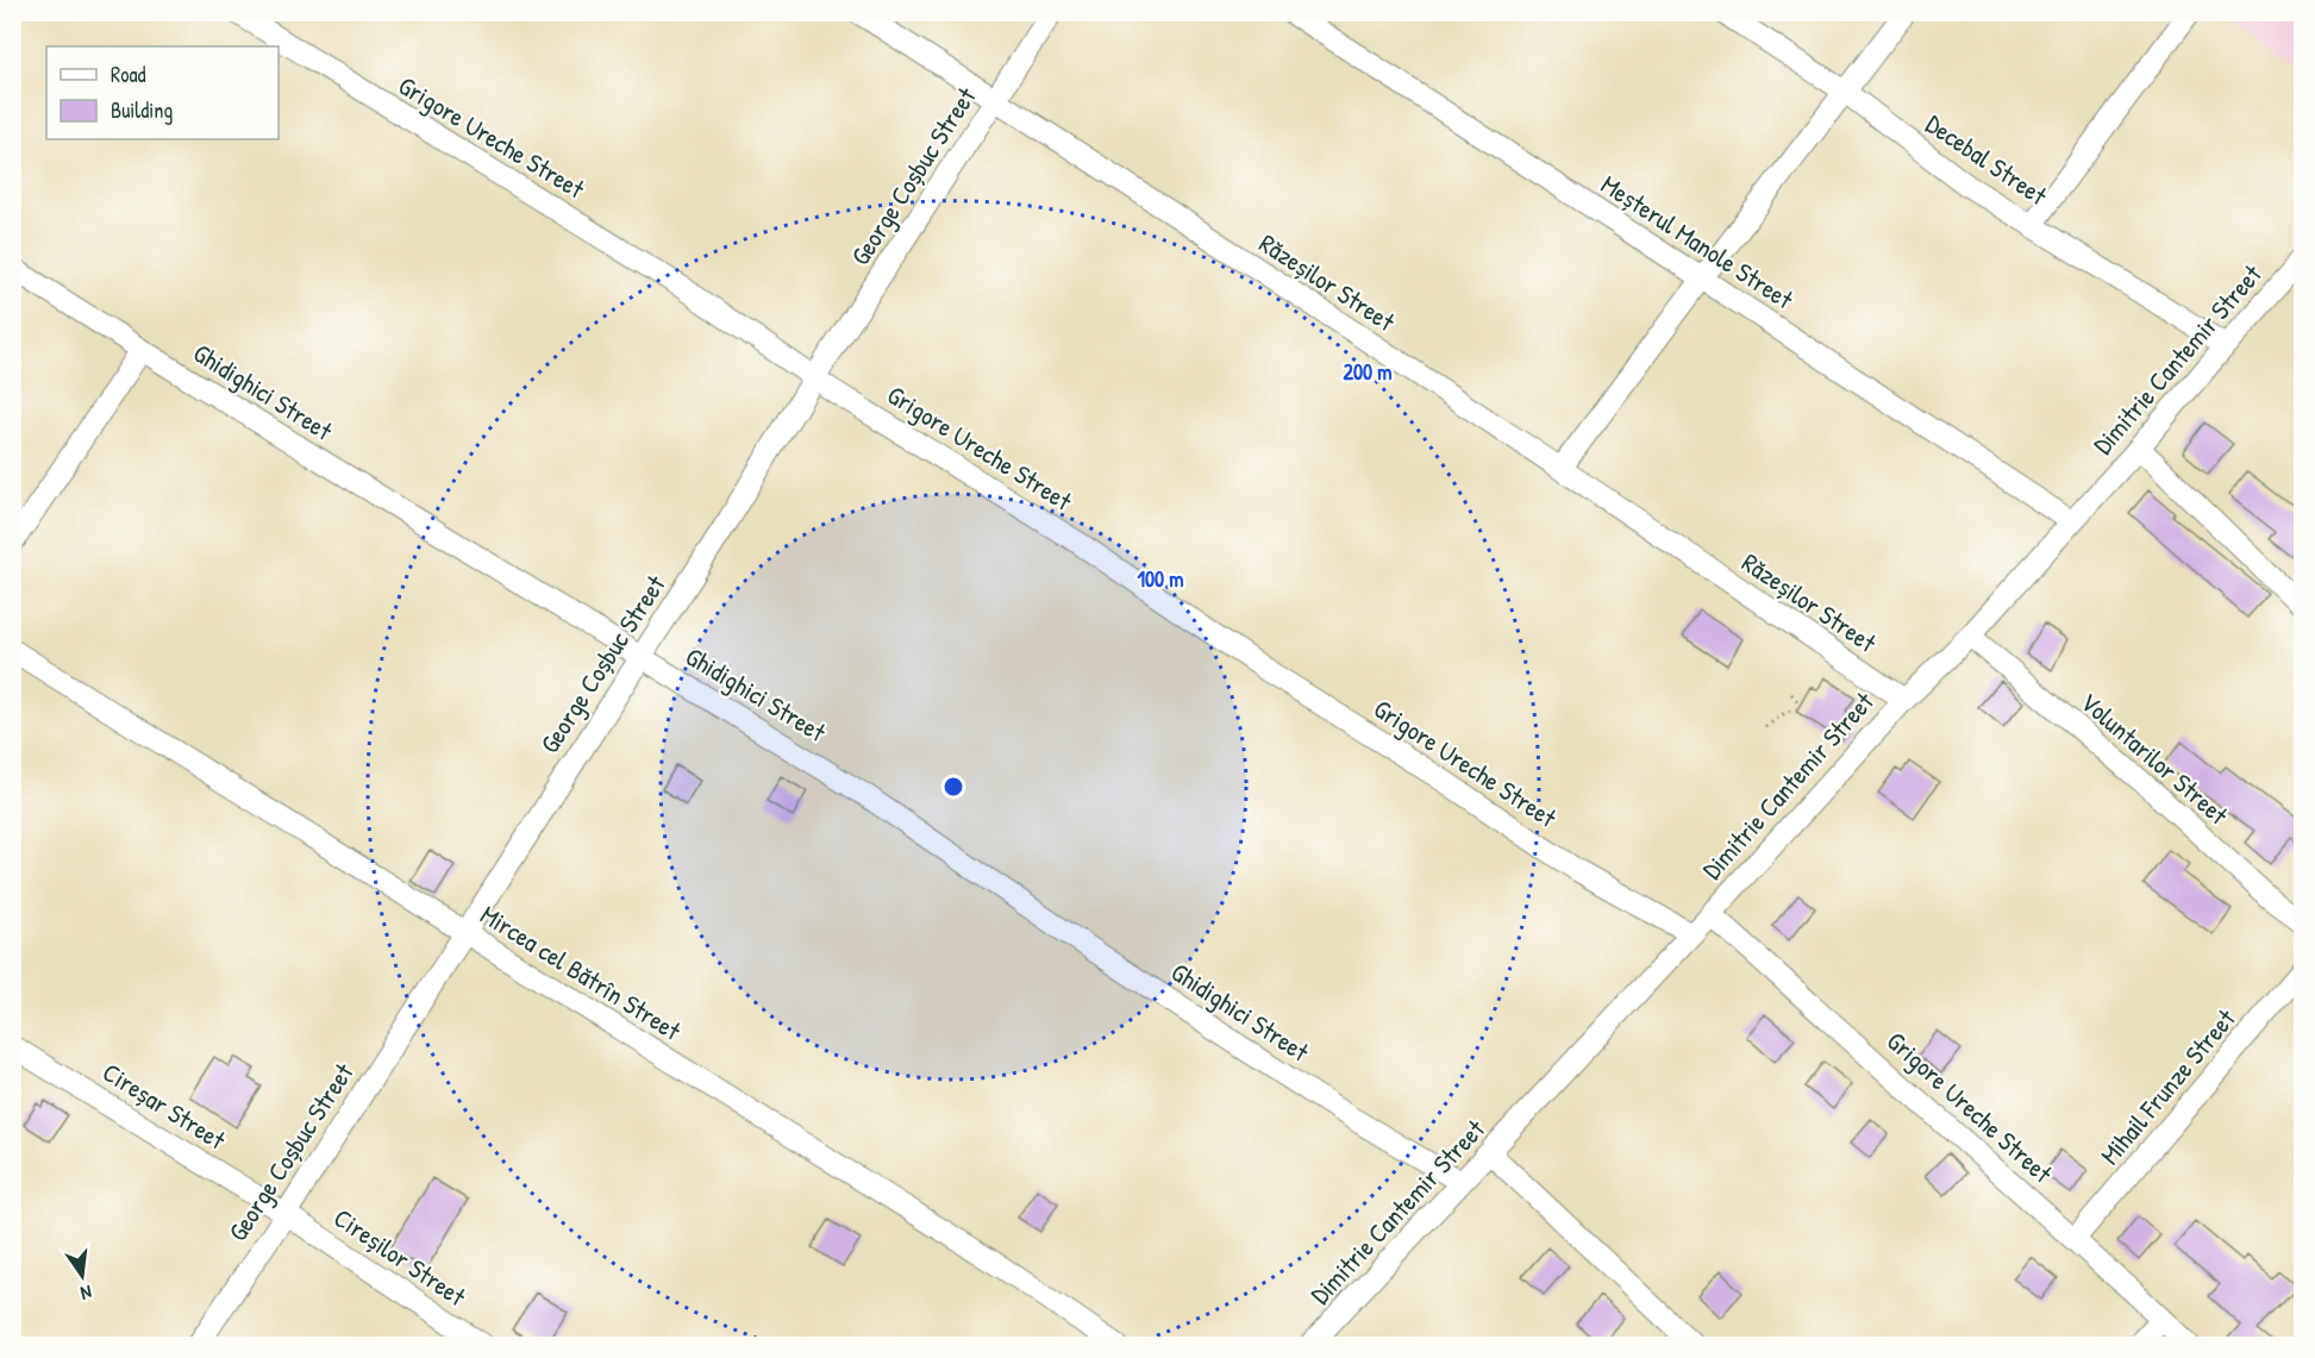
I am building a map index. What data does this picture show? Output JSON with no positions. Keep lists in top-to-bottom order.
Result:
{
  "streets": {
    "street": [
      "Grigore Ureche Street",
      "Decebal Street",
      "George Coșbuc Street",
      "Meșterul Manole Street",
      "Răzeșilor Street",
      "Dimitrie Cantemir Street",
      "Ghidighici Street",
      "Voluntarilor Street",
      "Mircea cel Bătrîn Street",
      "Mihail Frunze Street",
      "Cireșar Street",
      "Cireșilor Street"
    ]
  },
  "crossings": [
    ["Grigore Ureche Street", "George Coșbuc Street"],
    ["Grigore Ureche Street", "Dimitrie Cantemir Street"],
    ["Grigore Ureche Street", "Mihail Frunze Street"],
    ["Decebal Street", "Dimitrie Cantemir Street"],
    ["George Coșbuc Street", "Răzeșilor Street"],
    ["George Coșbuc Street", "Ghidighici Street"],
    ["George Coșbuc Street", "Mircea cel Bătrîn Street"],
    ["George Coșbuc Street", "Cireșar Street"],
    ["George Coșbuc Street", "Cireșilor Street"],
    ["Meșterul Manole Street", "Dimitrie Cantemir Street"],
    ["Răzeșilor Street", "Dimitrie Cantemir Street"],
    ["Dimitrie Cantemir Street", "Ghidighici Street"],
    ["Dimitrie Cantemir Street", "Voluntarilor Street"],
    ["Cireșar Street", "Cireșilor Street"]
  ],
  "legend": ["Road", "Building"],
  "north": "bottom",
  "rings": ["200 m", "100 m"]
}
